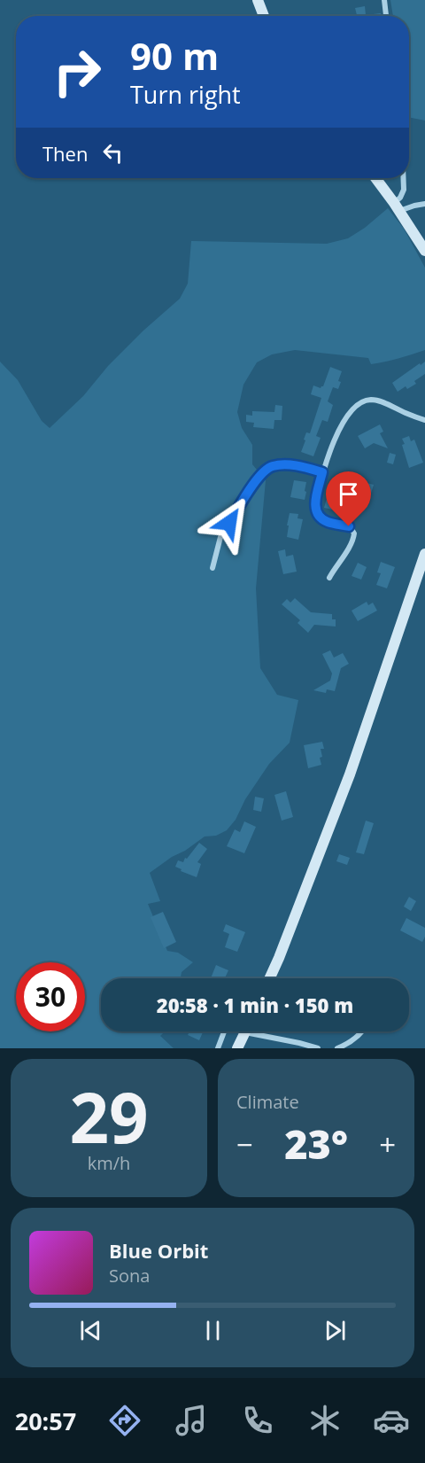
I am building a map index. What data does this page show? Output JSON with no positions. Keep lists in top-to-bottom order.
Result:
{
  "page": {
    "turn": ["90 m", "Turn right"],
    "then": "Then",
    "limit": "30",
    "trip": "20:58 · 1 min · 150 m",
    "tile": [
      ["29", "km/h"],
      "Climate"
    ],
    "heat": ["−", "23°", "+"],
    "song": ["Blue Orbit", "Sona"],
    "tabs": "20:57"
  }
}
